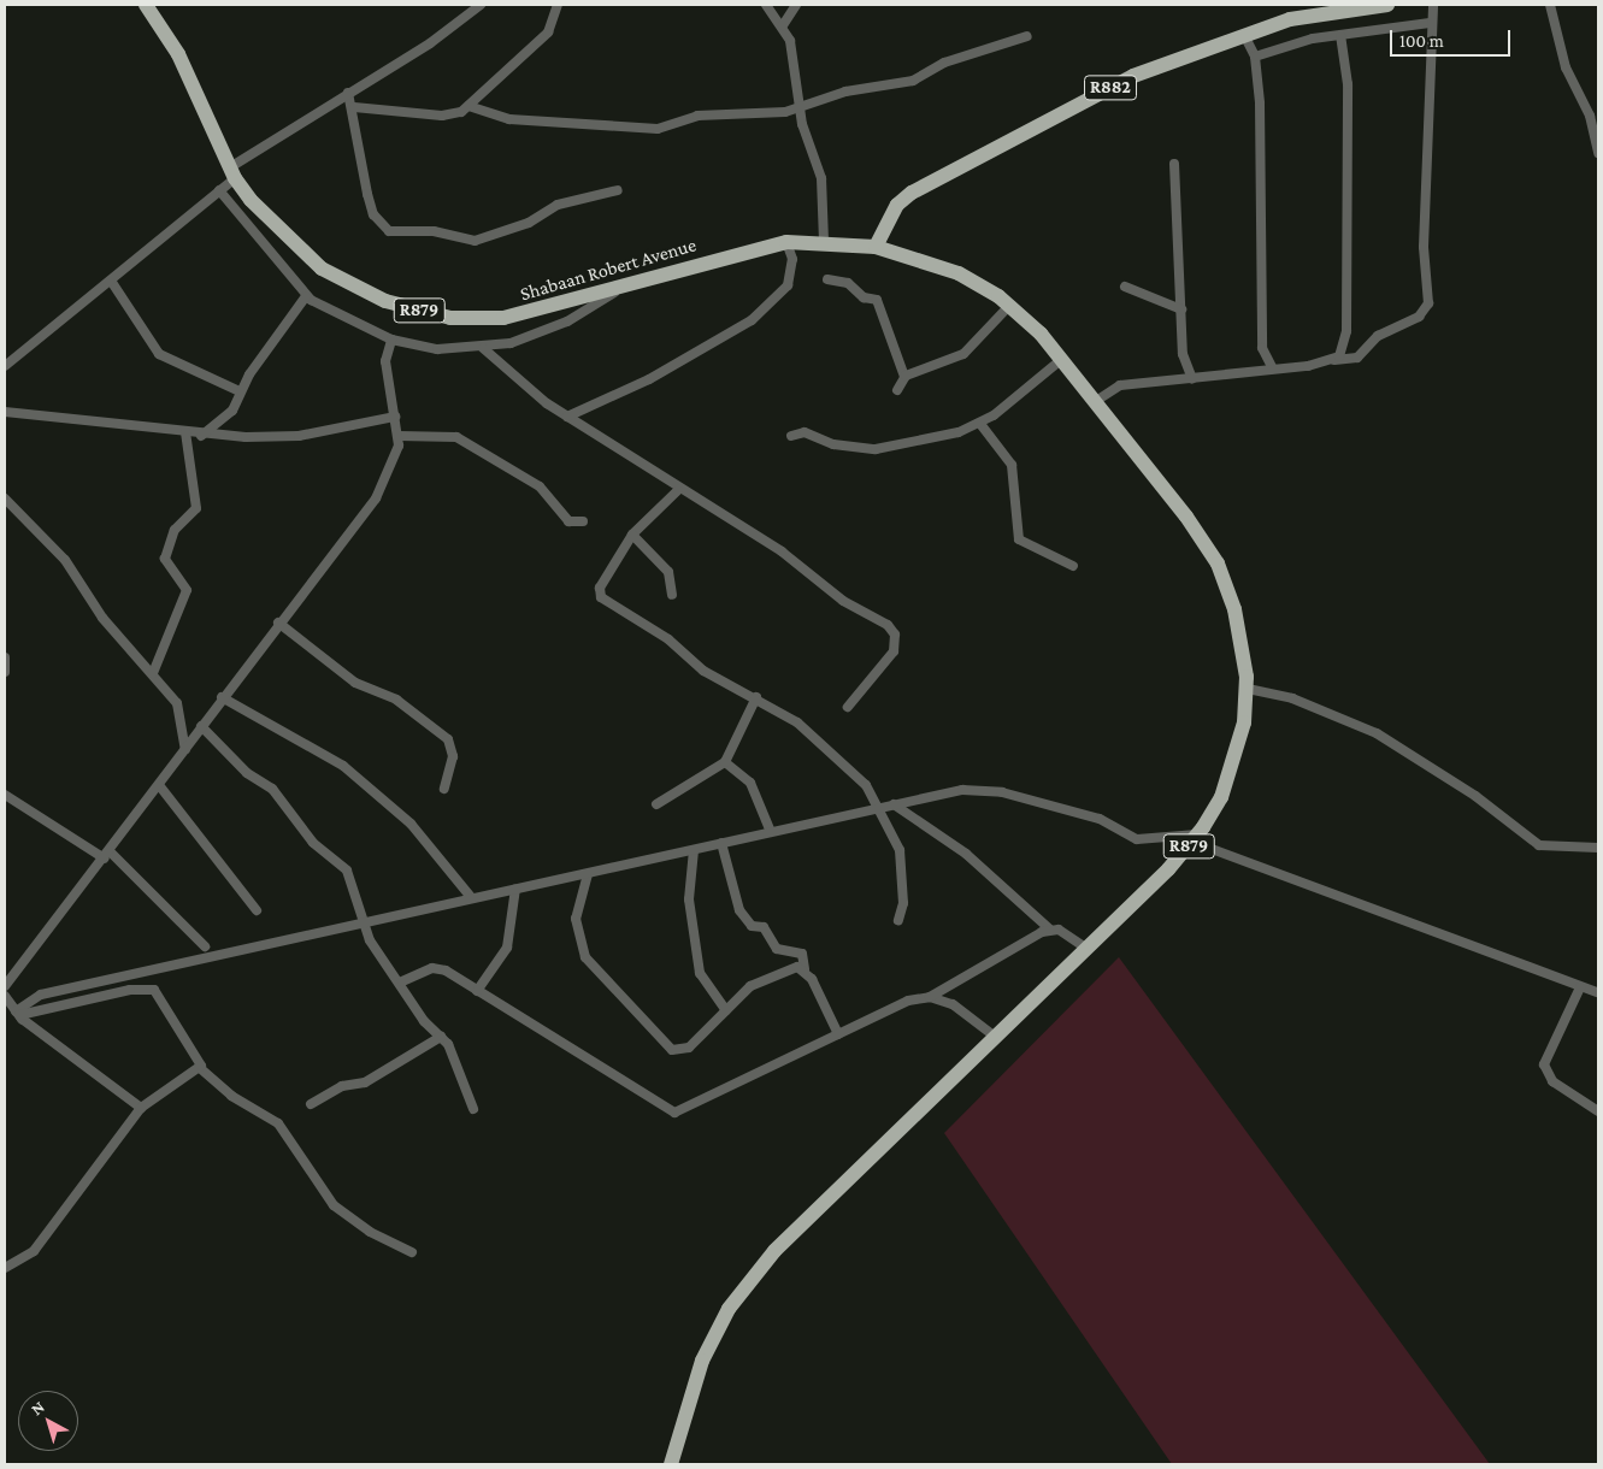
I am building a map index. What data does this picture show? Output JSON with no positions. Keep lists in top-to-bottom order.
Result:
{
  "streets": {
    "main road": ["R882", "Shabaan Robert Avenue", "R879"]
  },
  "crossings": [
    ["R882", "R879"],
    ["Shabaan Robert Avenue", "R879"]
  ],
  "scale_bar": "100 m",
  "north": "top left"
}
